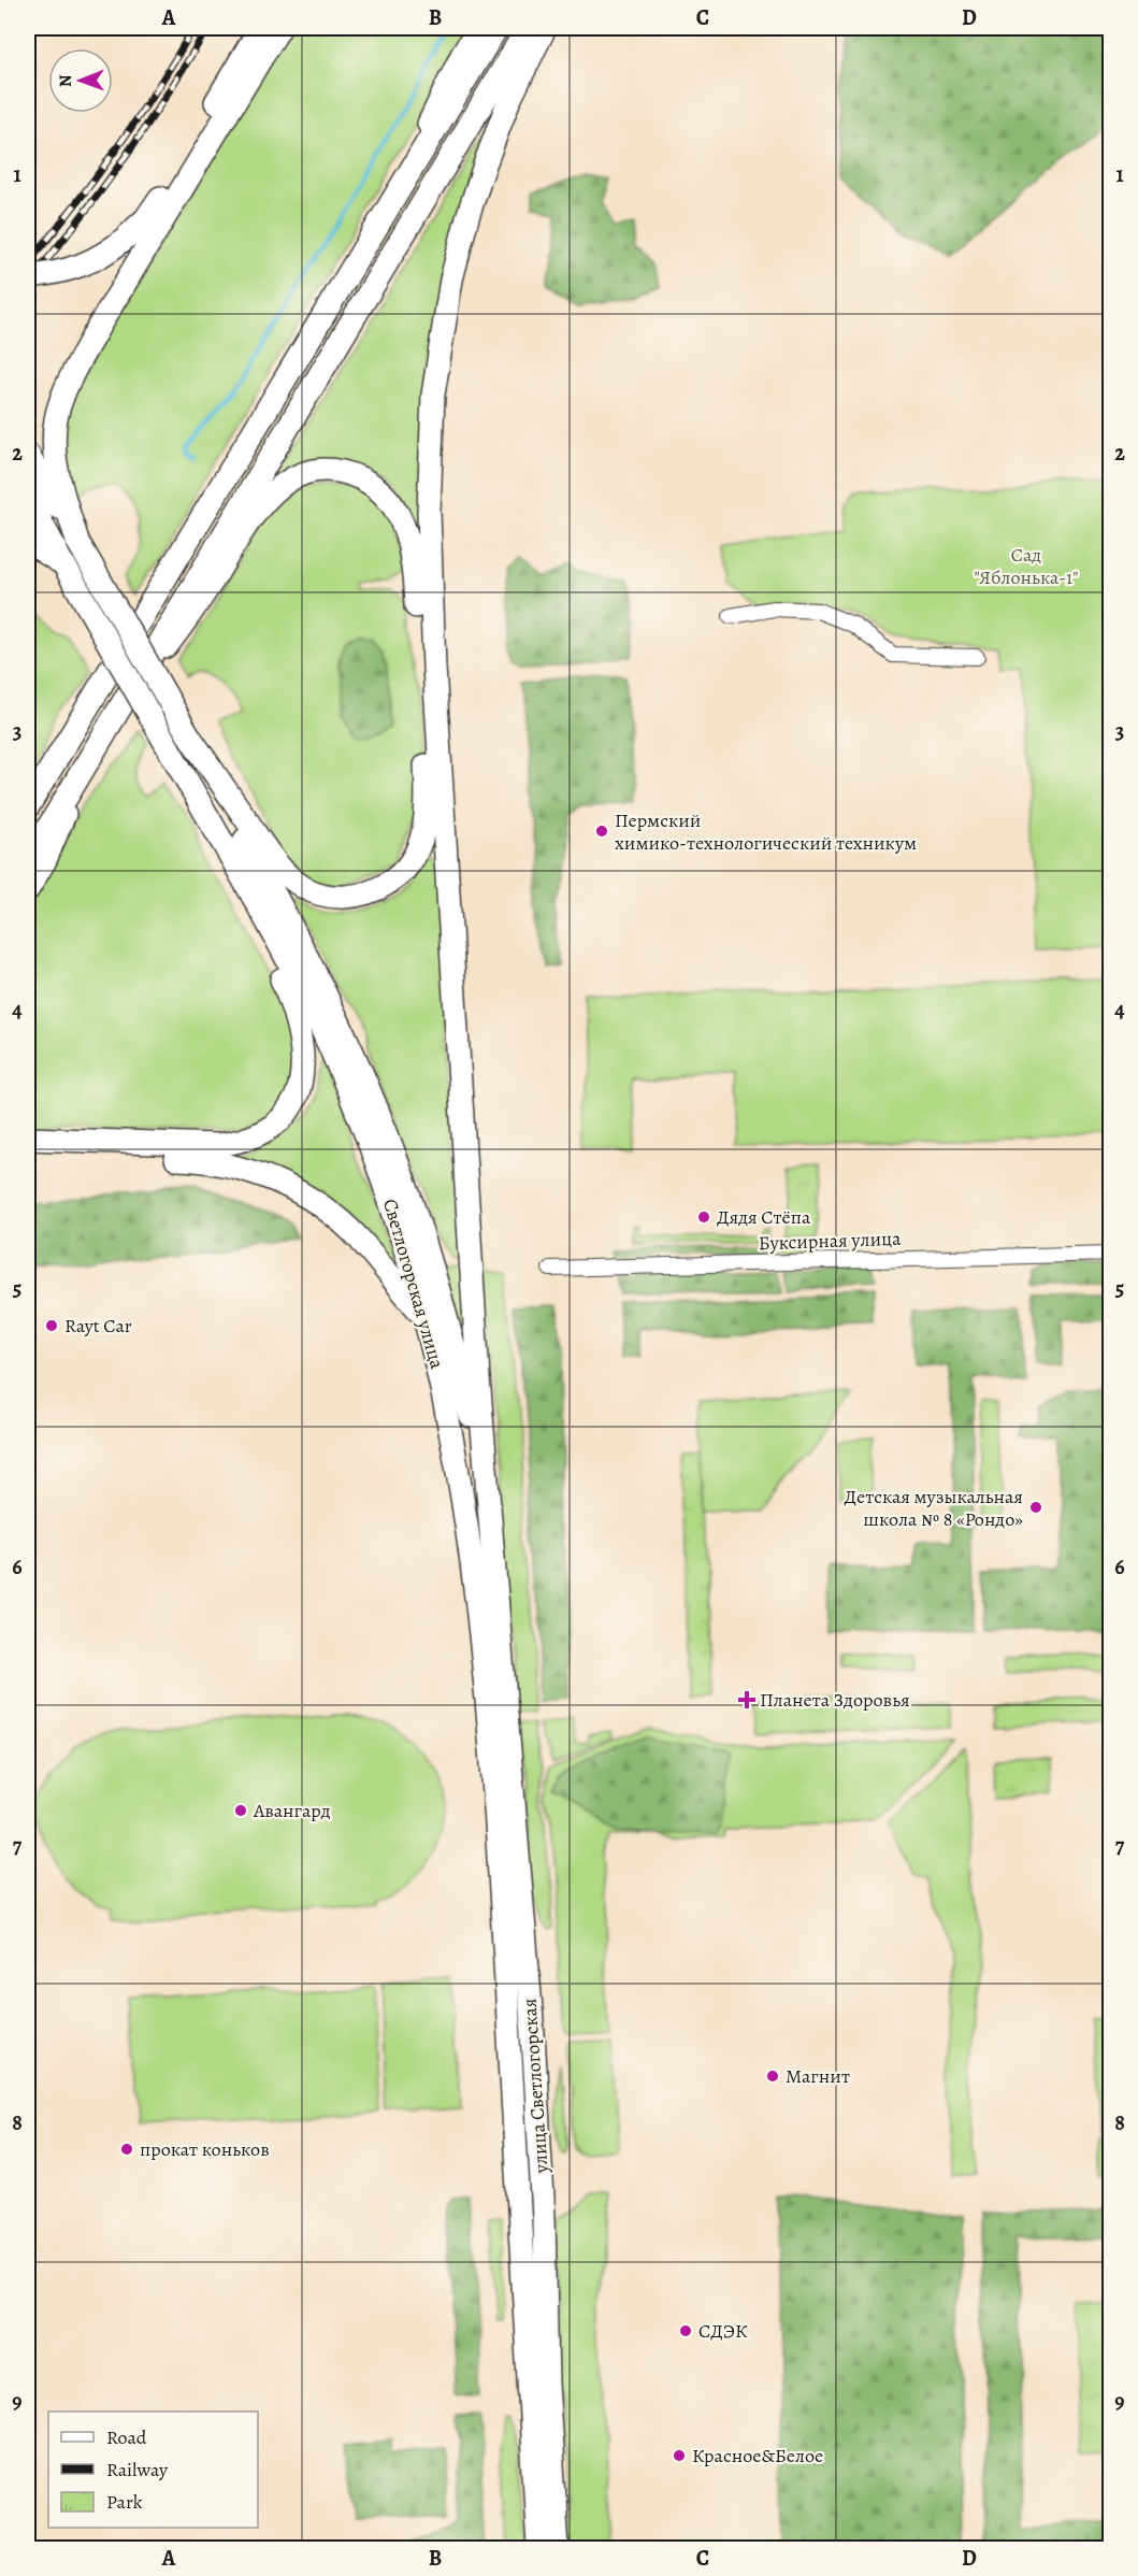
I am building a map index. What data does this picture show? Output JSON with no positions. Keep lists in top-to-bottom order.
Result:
{
  "streets": {
    "main road": ["Светлогорская улица", "улица Светлогорская"],
    "street": ["Буксирная улица"]
  },
  "crossings": [
    ["Светлогорская улица", "улица Светлогорская"]
  ],
  "parks": ["Сад \"Яблонька-1\""],
  "places": {
    "other": [
      "Пермский химико-технологический техникум",
      "Дядя Стёпа",
      "Rayt Car",
      "Детская музыкальная школа № 8 «Рондо»",
      "Авангард",
      "Магнит",
      "прокат коньков",
      "СДЭК",
      "Красное&Белое"
    ],
    "health": ["Планета Здоровья"]
  },
  "legend": ["Road", "Railway", "Park"],
  "north": "left",
  "grid": {
    "columns": [
      "A",
      "B",
      "C",
      "D"
    ],
    "rows": [
      "1",
      "2",
      "3",
      "4",
      "5",
      "6",
      "7",
      "8",
      "9"
    ]
  }
}
